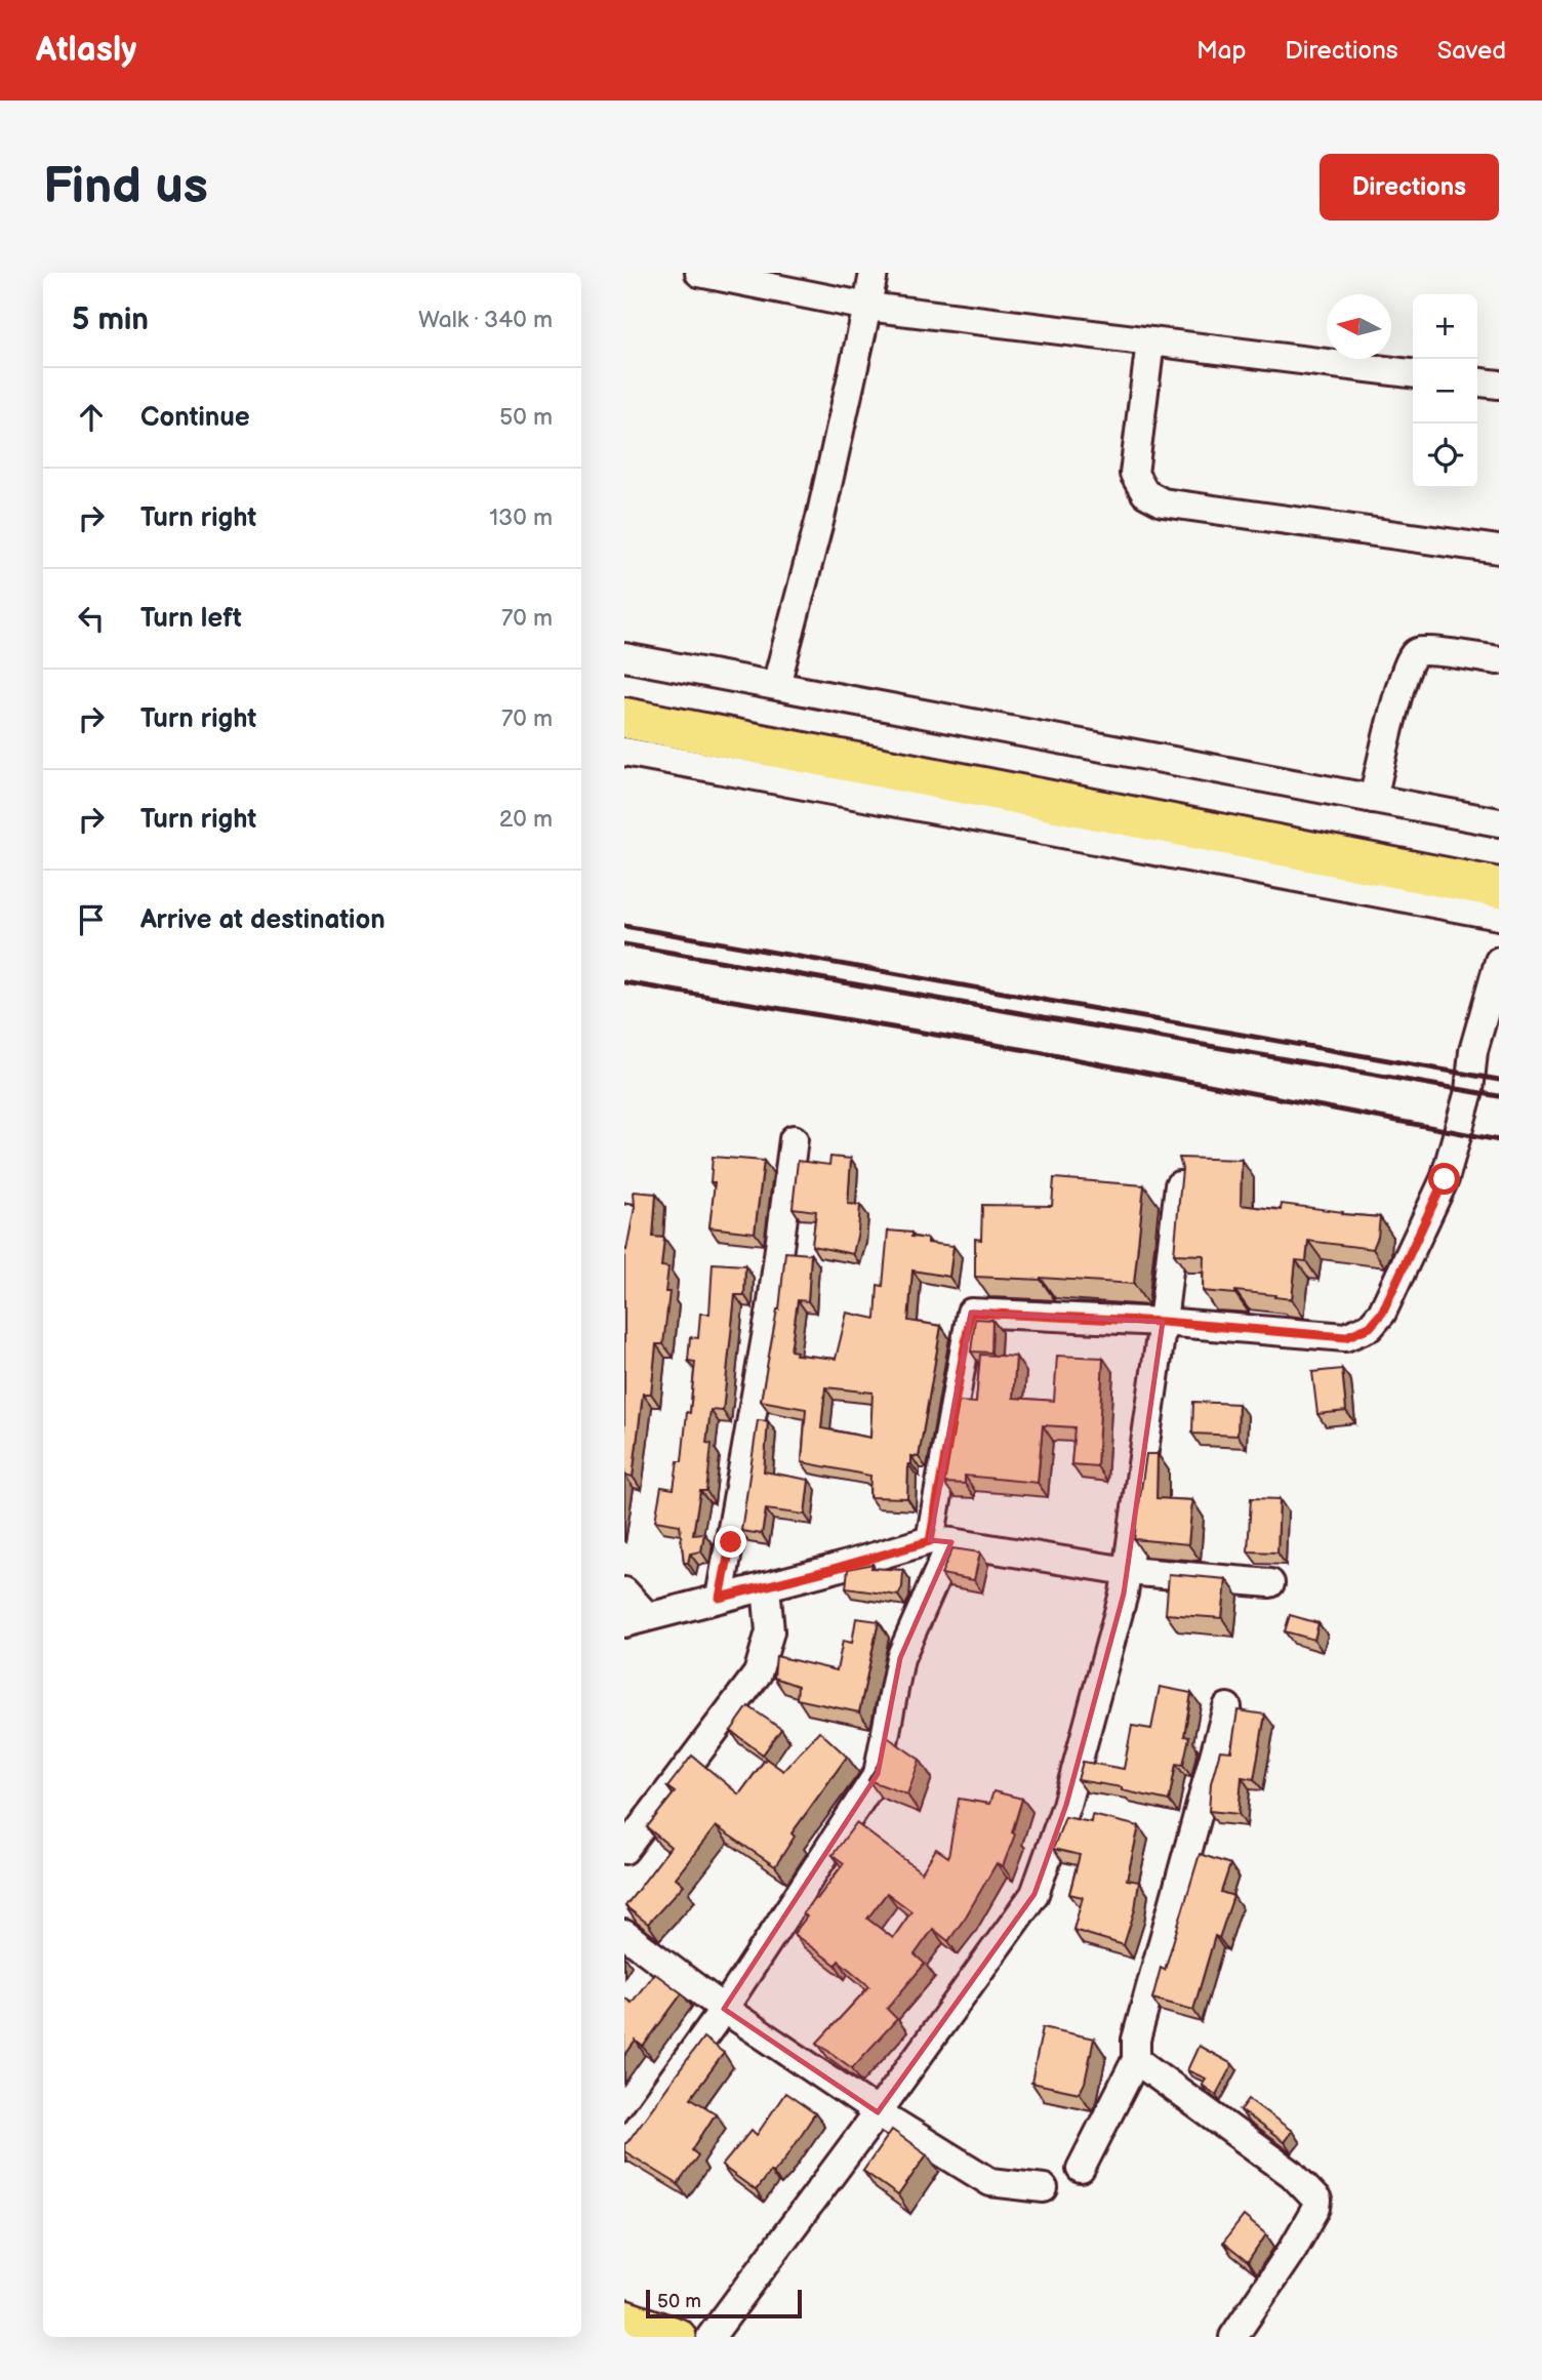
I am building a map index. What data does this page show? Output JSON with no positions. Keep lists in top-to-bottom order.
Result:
{
  "scale_bar": "50 m",
  "north": "left",
  "page": {
    "header": "Atlasly",
    "nav": ["Map", "Directions", "Saved"],
    "buttons": "Directions",
    "title": "Find us",
    "heading": ["5 min", "Walk · 340 m"],
    "map_buttons": ["+", "−"],
    "list": [
      ["Continue", "50 m"],
      ["Turn right", "130 m"],
      ["Turn left", "70 m"],
      ["Turn right", "70 m"],
      ["Turn right", "20 m"],
      "Arrive at destination"
    ],
    "scale": "50 m"
  }
}
